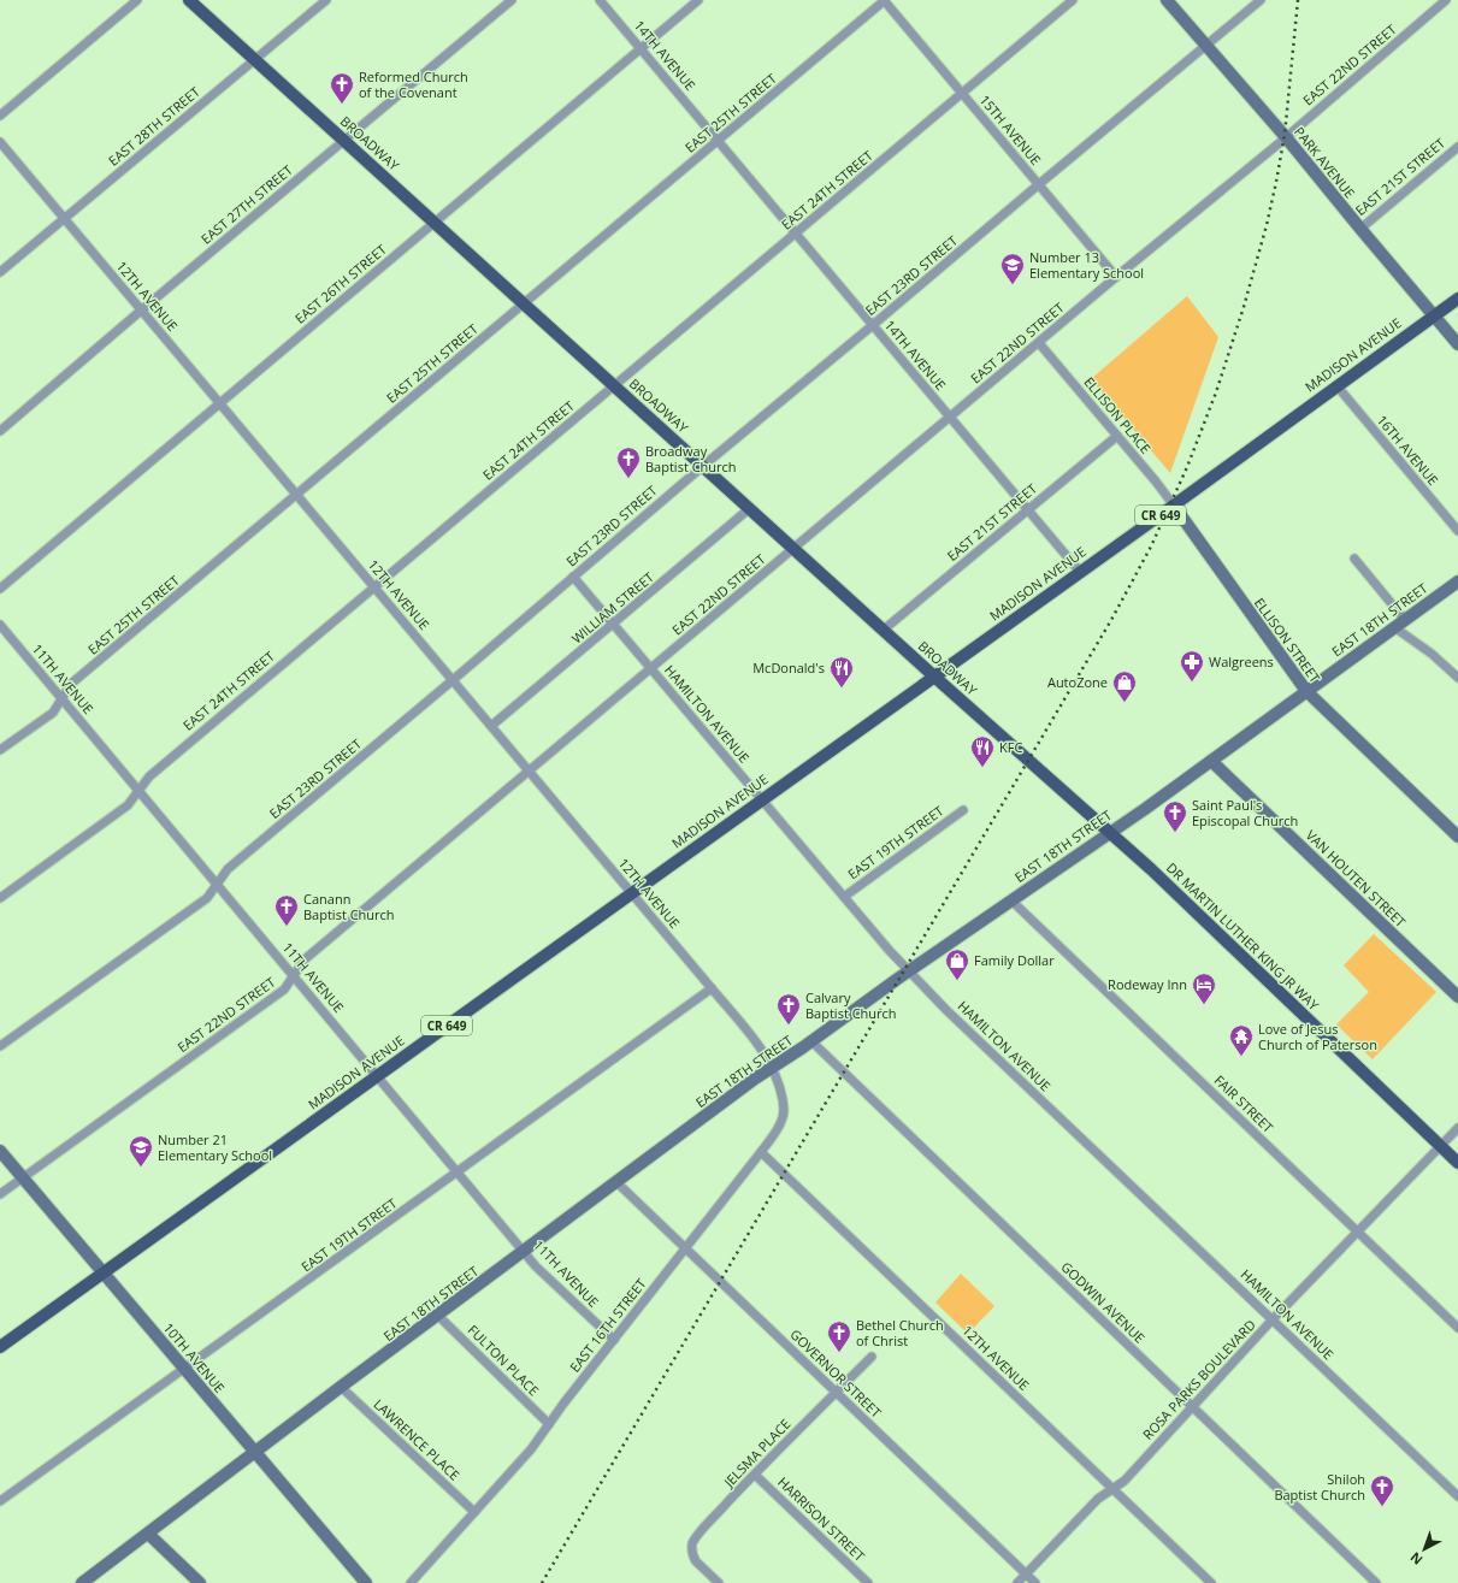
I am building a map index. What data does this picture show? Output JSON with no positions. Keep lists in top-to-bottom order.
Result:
{
  "streets": {
    "main road": [
      "BROADWAY",
      "MADISON AVENUE",
      "CR 649",
      "DR MARTIN LUTHER KING JR WAY"
    ],
    "street": [
      "14TH AVENUE",
      "EAST 22ND STREET",
      "EAST 25TH STREET",
      "EAST 28TH STREET",
      "15TH AVENUE",
      "PARK AVENUE",
      "EAST 21ST STREET",
      "EAST 24TH STREET",
      "EAST 27TH STREET",
      "EAST 23RD STREET",
      "EAST 26TH STREET",
      "12TH AVENUE",
      "ELLISON PLACE",
      "16TH AVENUE",
      "WILLIAM STREET",
      "EAST 18TH STREET",
      "ELLISON STREET",
      "11TH AVENUE",
      "HAMILTON AVENUE",
      "EAST 19TH STREET",
      "VAN HOUTEN STREET",
      "FAIR STREET",
      "GODWIN AVENUE",
      "EAST 16TH STREET",
      "10TH AVENUE",
      "FULTON PLACE",
      "GOVERNOR STREET",
      "ROSA PARKS BOULEVARD",
      "LAWRENCE PLACE",
      "JELSMA PLACE",
      "HARRISON STREET"
    ]
  },
  "crossings": [
    ["14TH AVENUE", "EAST 22ND STREET"],
    ["14TH AVENUE", "EAST 25TH STREET"],
    ["14TH AVENUE", "EAST 21ST STREET"],
    ["14TH AVENUE", "EAST 24TH STREET"],
    ["14TH AVENUE", "EAST 23RD STREET"],
    ["14TH AVENUE", "EAST 26TH STREET"],
    ["14TH AVENUE", "MADISON AVENUE"],
    ["EAST 22ND STREET", "15TH AVENUE"],
    ["EAST 22ND STREET", "BROADWAY"],
    ["EAST 22ND STREET", "PARK AVENUE"],
    ["EAST 22ND STREET", "12TH AVENUE"],
    ["EAST 22ND STREET", "ELLISON PLACE"],
    ["EAST 22ND STREET", "11TH AVENUE"],
    ["EAST 22ND STREET", "HAMILTON AVENUE"],
    ["EAST 22ND STREET", "10TH AVENUE"],
    ["EAST 25TH STREET", "15TH AVENUE"],
    ["EAST 25TH STREET", "BROADWAY"],
    ["EAST 25TH STREET", "12TH AVENUE"],
    ["EAST 25TH STREET", "11TH AVENUE"],
    ["EAST 28TH STREET", "BROADWAY"],
    ["EAST 28TH STREET", "12TH AVENUE"],
    ["15TH AVENUE", "EAST 24TH STREET"],
    ["15TH AVENUE", "EAST 23RD STREET"],
    ["BROADWAY", "EAST 21ST STREET"],
    ["BROADWAY", "EAST 24TH STREET"],
    ["BROADWAY", "EAST 27TH STREET"],
    ["BROADWAY", "EAST 23RD STREET"],
    ["BROADWAY", "EAST 26TH STREET"],
    ["BROADWAY", "MADISON AVENUE"],
    ["BROADWAY", "WILLIAM STREET"],
    ["BROADWAY", "EAST 18TH STREET"],
    ["BROADWAY", "DR MARTIN LUTHER KING JR WAY"],
    ["PARK AVENUE", "EAST 21ST STREET"],
    ["PARK AVENUE", "EAST 23RD STREET"],
    ["PARK AVENUE", "MADISON AVENUE"],
    ["EAST 21ST STREET", "ELLISON PLACE"],
    ["EAST 24TH STREET", "12TH AVENUE"],
    ["EAST 24TH STREET", "11TH AVENUE"],
    ["EAST 27TH STREET", "12TH AVENUE"],
    ["EAST 23RD STREET", "12TH AVENUE"],
    ["EAST 23RD STREET", "11TH AVENUE"],
    ["EAST 23RD STREET", "HAMILTON AVENUE"],
    ["EAST 26TH STREET", "12TH AVENUE"],
    ["12TH AVENUE", "MADISON AVENUE"],
    ["12TH AVENUE", "WILLIAM STREET"],
    ["12TH AVENUE", "EAST 18TH STREET"],
    ["12TH AVENUE", "EAST 19TH STREET"],
    ["12TH AVENUE", "EAST 16TH STREET"],
    ["12TH AVENUE", "ROSA PARKS BOULEVARD"],
    ["MADISON AVENUE", "ELLISON PLACE"],
    ["MADISON AVENUE", "16TH AVENUE"],
    ["MADISON AVENUE", "ELLISON STREET"],
    ["MADISON AVENUE", "11TH AVENUE"],
    ["MADISON AVENUE", "HAMILTON AVENUE"],
    ["MADISON AVENUE", "10TH AVENUE"],
    ["ELLISON PLACE", "ELLISON STREET"],
    ["WILLIAM STREET", "HAMILTON AVENUE"],
    ["EAST 18TH STREET", "ELLISON STREET"],
    ["EAST 18TH STREET", "11TH AVENUE"],
    ["EAST 18TH STREET", "HAMILTON AVENUE"],
    ["EAST 18TH STREET", "VAN HOUTEN STREET"],
    ["EAST 18TH STREET", "DR MARTIN LUTHER KING JR WAY"],
    ["EAST 18TH STREET", "FAIR STREET"],
    ["EAST 18TH STREET", "GODWIN AVENUE"],
    ["EAST 18TH STREET", "EAST 16TH STREET"],
    ["EAST 18TH STREET", "10TH AVENUE"],
    ["EAST 18TH STREET", "FULTON PLACE"],
    ["EAST 18TH STREET", "GOVERNOR STREET"],
    ["EAST 18TH STREET", "LAWRENCE PLACE"],
    ["11TH AVENUE", "EAST 19TH STREET"],
    ["11TH AVENUE", "EAST 16TH STREET"],
    ["HAMILTON AVENUE", "EAST 19TH STREET"],
    ["HAMILTON AVENUE", "ROSA PARKS BOULEVARD"],
    ["EAST 19TH STREET", "10TH AVENUE"],
    ["DR MARTIN LUTHER KING JR WAY", "ROSA PARKS BOULEVARD"],
    ["FAIR STREET", "ROSA PARKS BOULEVARD"],
    ["GODWIN AVENUE", "ROSA PARKS BOULEVARD"],
    ["EAST 16TH STREET", "FULTON PLACE"],
    ["EAST 16TH STREET", "GOVERNOR STREET"],
    ["EAST 16TH STREET", "LAWRENCE PLACE"],
    ["GOVERNOR STREET", "ROSA PARKS BOULEVARD"],
    ["GOVERNOR STREET", "JELSMA PLACE"],
    ["JELSMA PLACE", "HARRISON STREET"]
  ],
  "places": {
    "church": [
      "Reformed Church of the Covenant",
      "Broadway Baptist Church",
      "Saint Paul's Episcopal Church",
      "Canann Baptist Church",
      "Calvary Baptist Church",
      "Bethel Church of Christ",
      "Shiloh Baptist Church"
    ],
    "school or university": ["Number 13 Elementary School", "Number 21 Elementary School"],
    "pharmacy": ["Walgreens"],
    "restaurant": ["McDonald's", "KFC"],
    "shop": ["AutoZone", "Family Dollar"],
    "hotel": ["Rodeway Inn"],
    "temple": ["Love of Jesus Church of Paterson"]
  },
  "north": "bottom left"
}
